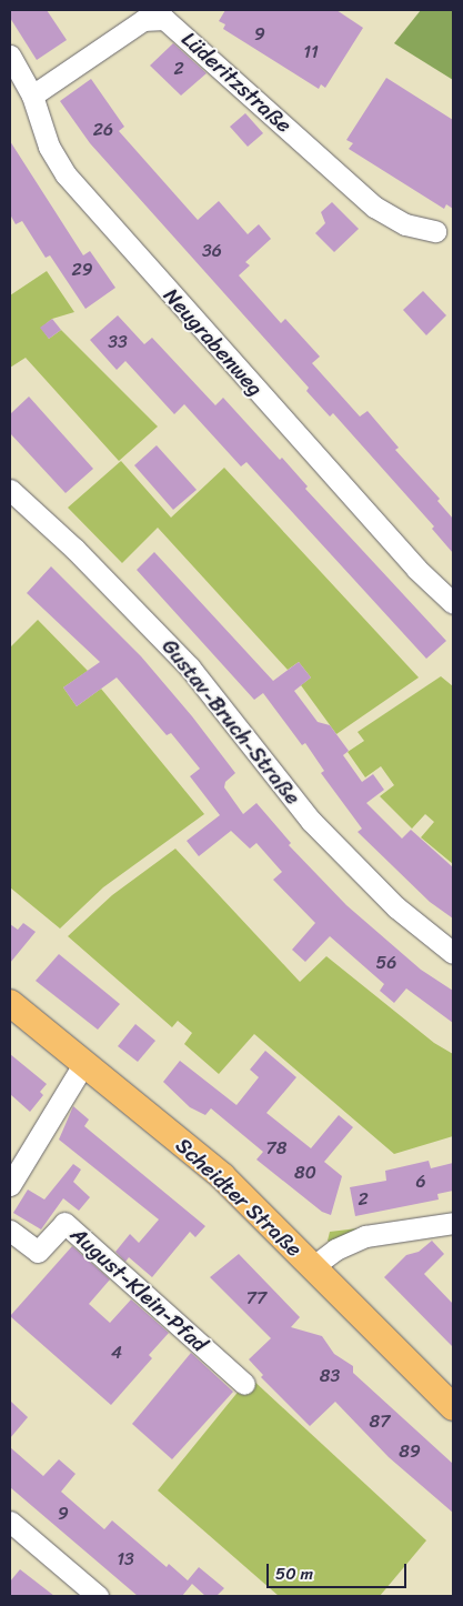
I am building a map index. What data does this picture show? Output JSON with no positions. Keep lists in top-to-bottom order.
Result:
{
  "streets": {
    "main road": ["Scheidter Straße"],
    "street": [
      "Lüderitzstraße",
      "Neugrabenweg",
      "Gustav-Bruch-Straße",
      "August-Klein-Pfad"
    ]
  },
  "crossings": [
    ["Lüderitzstraße", "Neugrabenweg"]
  ],
  "house_numbers": [
    "9",
    "11",
    "2",
    "26",
    "36",
    "29",
    "33",
    "56",
    "78",
    "80",
    "6",
    "2",
    "77",
    "4",
    "83",
    "87",
    "89",
    "9",
    "13"
  ],
  "scale_bar": "50 m"
}
